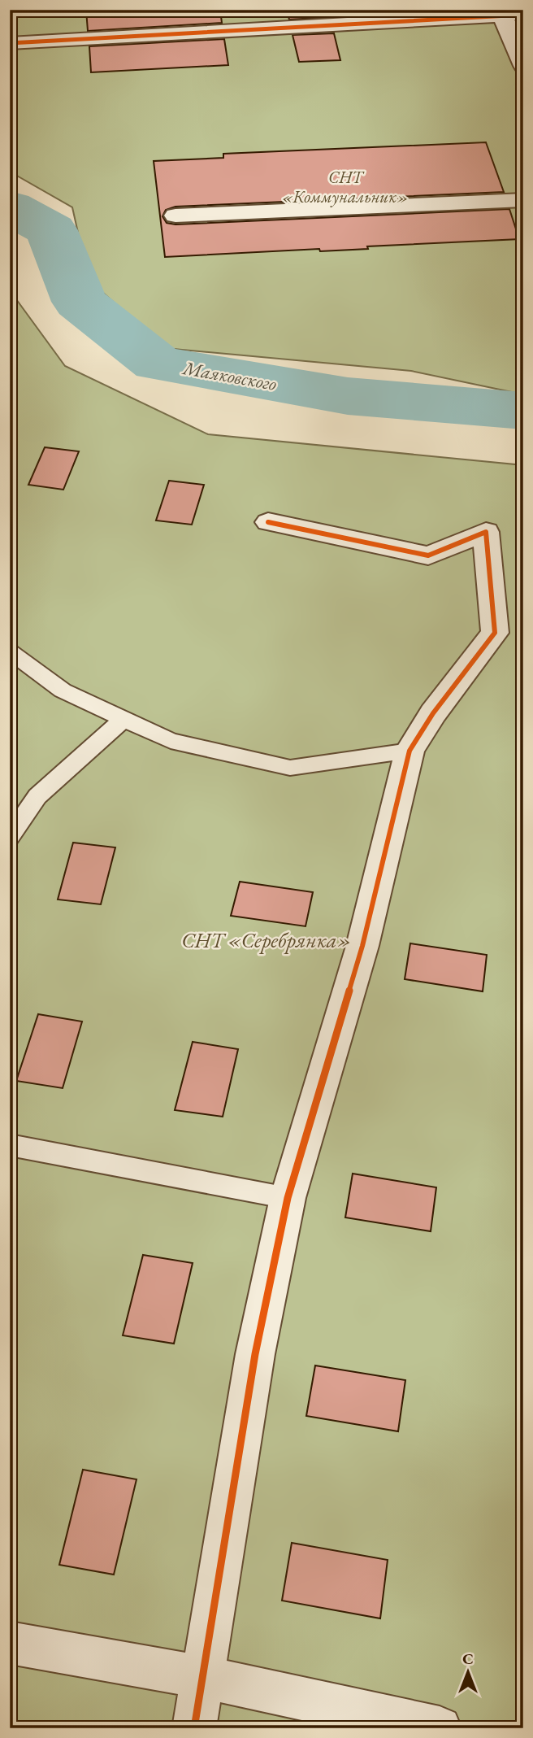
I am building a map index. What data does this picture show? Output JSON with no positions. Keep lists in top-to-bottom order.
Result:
{
  "water": ["Маяковского"],
  "parks": ["СНТ «Коммунальник»", "СНТ «Серебрянка»"],
  "north": "top"
}
